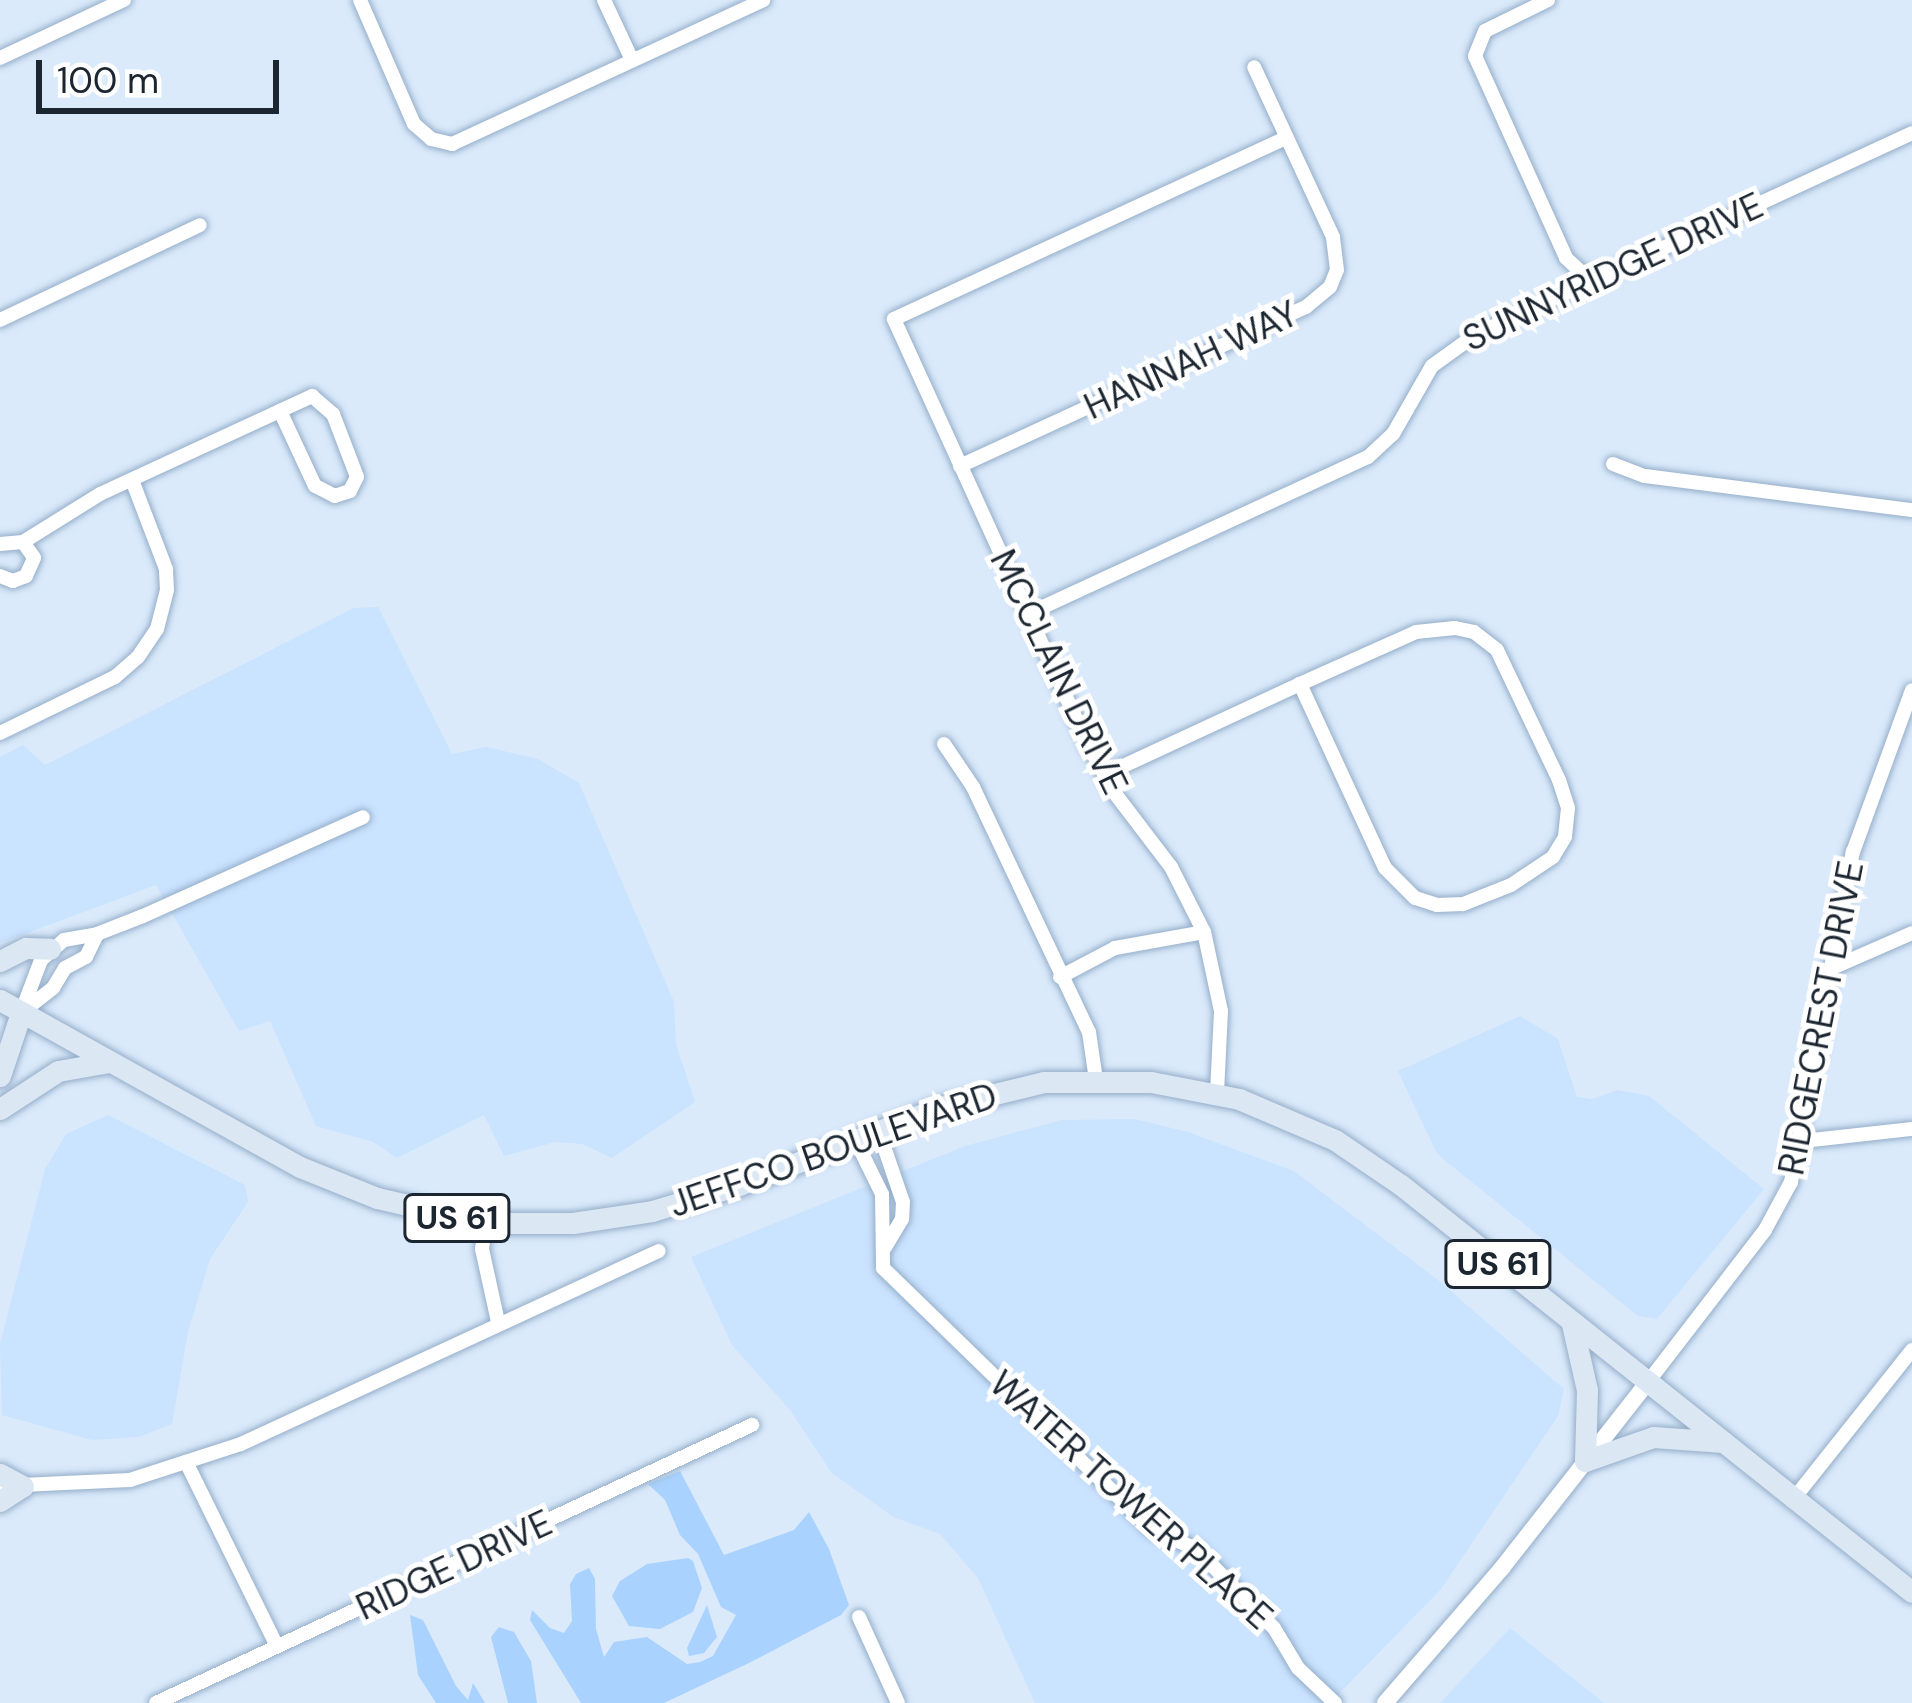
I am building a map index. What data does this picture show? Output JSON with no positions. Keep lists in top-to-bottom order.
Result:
{
  "streets": {
    "main road": ["JEFFCO BOULEVARD", "US 61"],
    "street": [
      "SUNNYRIDGE DRIVE",
      "HANNAH WAY",
      "MCCLAIN DRIVE",
      "RIDGECREST DRIVE",
      "WATER TOWER PLACE",
      "RIDGE DRIVE"
    ]
  },
  "crossings": [
    ["SUNNYRIDGE DRIVE", "MCCLAIN DRIVE"],
    ["HANNAH WAY", "MCCLAIN DRIVE"],
    ["MCCLAIN DRIVE", "JEFFCO BOULEVARD"],
    ["RIDGECREST DRIVE", "JEFFCO BOULEVARD"],
    ["JEFFCO BOULEVARD", "WATER TOWER PLACE"]
  ],
  "scale_bar": "100 m"
}
